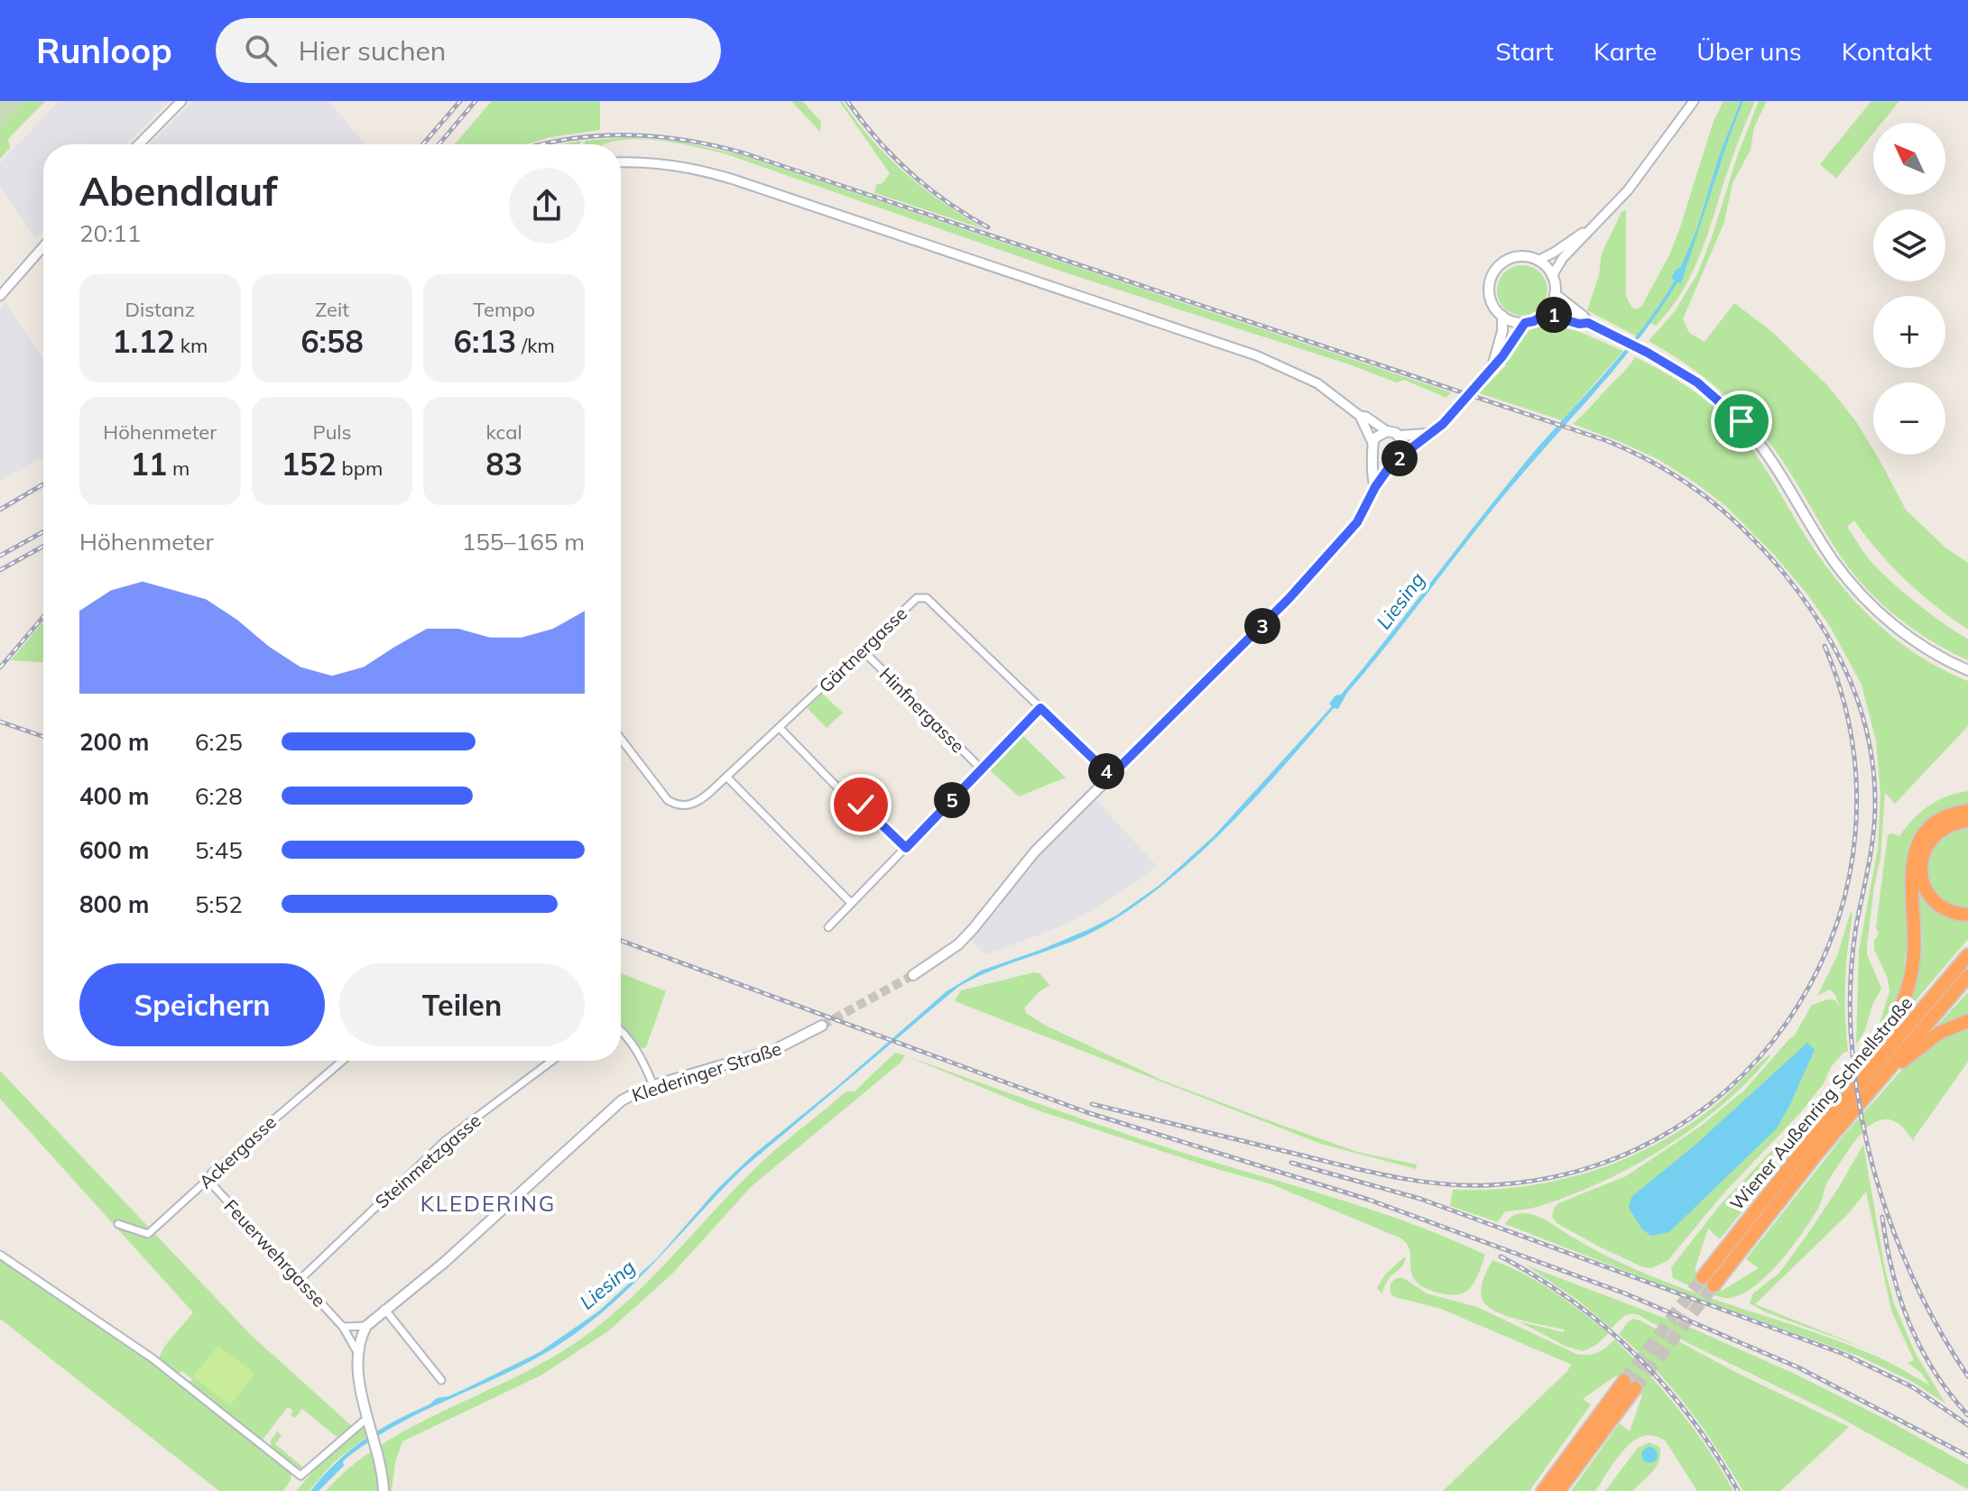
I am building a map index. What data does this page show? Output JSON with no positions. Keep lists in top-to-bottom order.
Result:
{
  "streets": {
    "highway": ["Wiener Außenring Schnellstraße"],
    "main road": ["Klederinger Straße"],
    "street": [
      "Gärtnergasse",
      "Hinfnergasse",
      "Ackergasse",
      "Steinmetzgasse",
      "Feuerwehrgasse"
    ]
  },
  "crossings": [
    ["Gärtnergasse", "Hinfnergasse"],
    ["Klederinger Straße", "Feuerwehrgasse"],
    ["Ackergasse", "Feuerwehrgasse"],
    ["Steinmetzgasse", "Feuerwehrgasse"]
  ],
  "districts": ["KLEDERING"],
  "water": ["Liesing"],
  "north": "top left",
  "page": {
    "header": "Runloop",
    "search": "Hier suchen",
    "nav": [
      "Start",
      "Karte",
      "Über uns",
      "Kontakt"
    ],
    "map_buttons": ["+", "−"],
    "heading": ["Abendlauf", "20:11"],
    "stats": [
      ["Distanz", "1.12 km"],
      ["Zeit", "6:58"],
      ["Tempo", "6:13 /km"],
      ["Höhenmeter", "11 m"],
      ["Puls", "152 bpm"],
      ["kcal", "83"]
    ],
    "pins": [
      "1",
      "2",
      "3",
      "4",
      "5"
    ],
    "chart": ["Höhenmeter", "155–165 m"],
    "list": [
      {
        "name": "200 m",
        "note": "6:25"
      },
      {
        "name": "400 m",
        "note": "6:28"
      },
      {
        "name": "600 m",
        "note": "5:45"
      },
      {
        "name": "800 m",
        "note": "5:52"
      }
    ],
    "buttons": ["Speichern", "Teilen"]
  }
}
